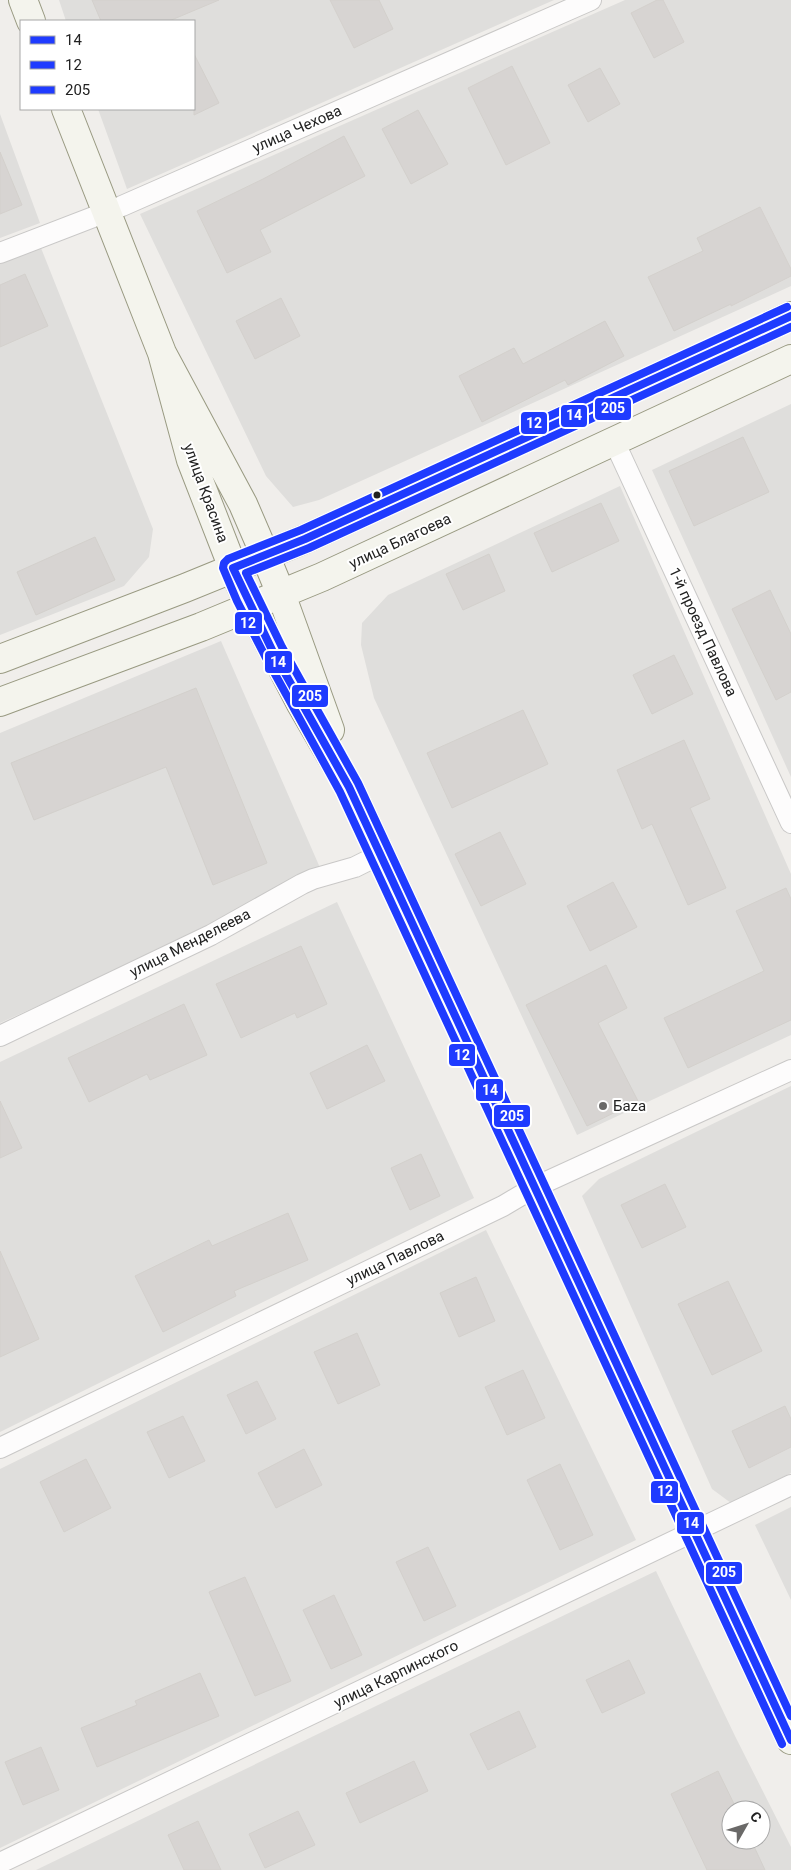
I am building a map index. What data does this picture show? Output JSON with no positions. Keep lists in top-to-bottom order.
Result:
{
  "streets": {
    "main road": ["улица Красина", "улица Благоева"],
    "street": [
      "улица Чехова",
      "1-й проезд Павлова",
      "улица Менделеева",
      "улица Павлова",
      "улица Карпинского"
    ]
  },
  "crossings": [
    ["улица Чехова", "улица Красина"],
    ["улица Красина", "улица Благоева"],
    ["улица Красина", "улица Менделеева"],
    ["улица Красина", "улица Павлова"],
    ["улица Красина", "улица Карпинского"],
    ["улица Благоева", "1-й проезд Павлова"]
  ],
  "places": ["Баza"],
  "lines": ["transit line 12", "transit line 14", "transit line 205"],
  "legend": ["14", "12", "205"],
  "north": "top right"
}
